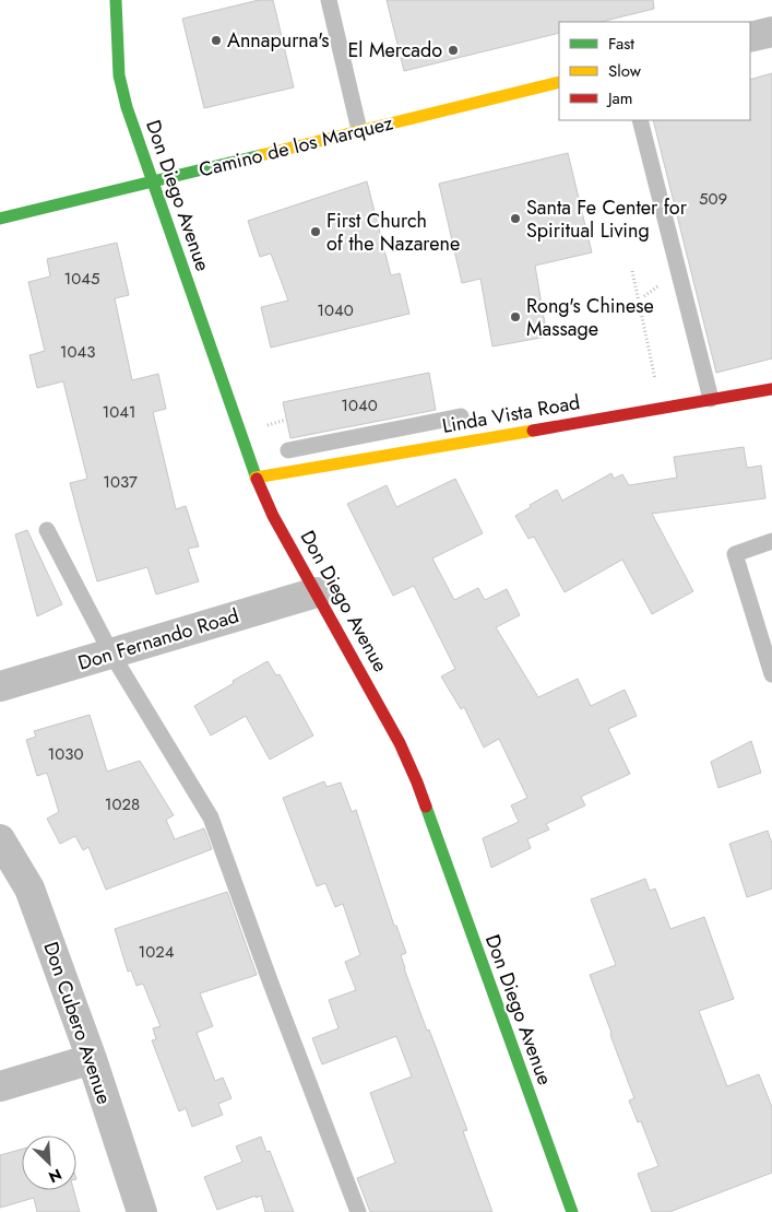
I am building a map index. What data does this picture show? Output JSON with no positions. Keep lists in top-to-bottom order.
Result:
{
  "streets": {
    "street": [
      "Camino de los Marquez",
      "Don Diego Avenue",
      "Linda Vista Road",
      "Don Fernando Road",
      "Don Cubero Avenue"
    ]
  },
  "crossings": [
    ["Camino de los Marquez", "Don Diego Avenue"],
    ["Don Diego Avenue", "Linda Vista Road"],
    ["Don Diego Avenue", "Don Fernando Road"]
  ],
  "places": [
    "Annapurna's",
    "El Mercado",
    "Santa Fe Center for Spiritual Living",
    "First Church of the Nazarene",
    "Rong's Chinese Massage"
  ],
  "house_numbers": [
    "509",
    "1045",
    "1040",
    "1043",
    "1040",
    "1041",
    "1037",
    "1030",
    "1028",
    "1024"
  ],
  "legend": ["Fast", "Slow", "Jam"],
  "north": "bottom right"
}
